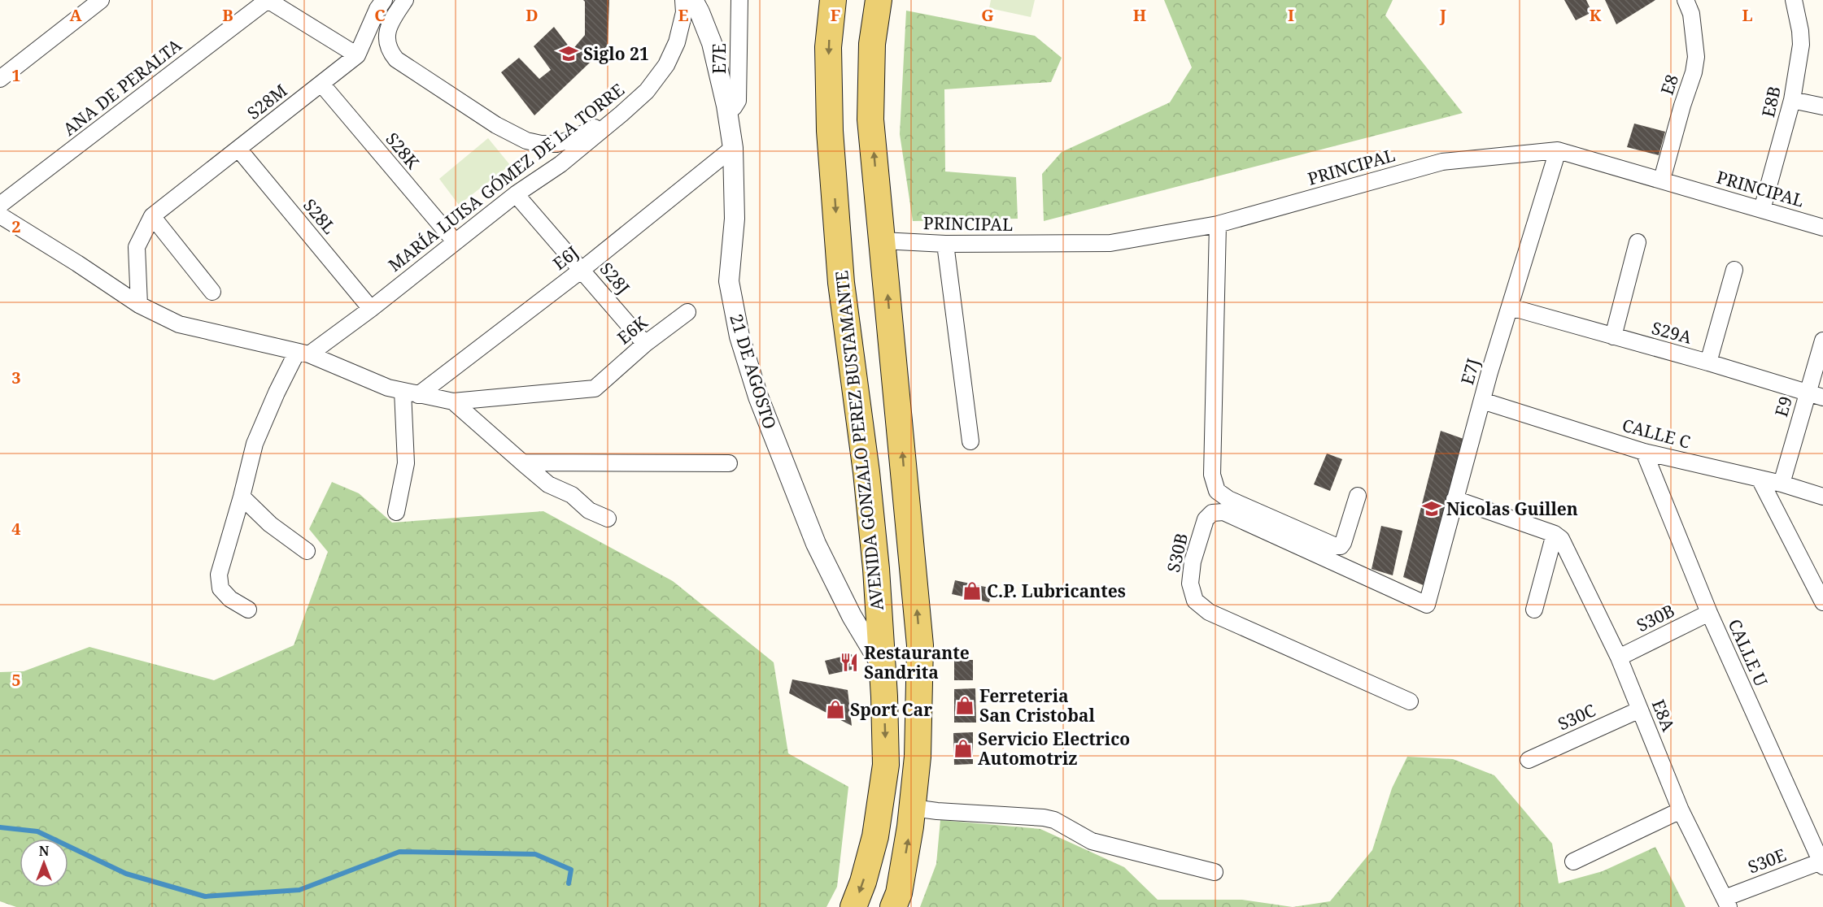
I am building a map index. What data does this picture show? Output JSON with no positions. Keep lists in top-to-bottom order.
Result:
{
  "streets": {
    "main road": ["AVENIDA GONZALO PEREZ BUSTAMANTE"],
    "street": [
      "E7E",
      "E8",
      "ANA DE PERALTA",
      "S28M",
      "E8B",
      "S28K",
      "PRINCIPAL",
      "MARÍA LUISA GÓMEZ DE LA TORRE",
      "S28L",
      "E6J",
      "S28J",
      "E6K",
      "S29A",
      "21 DE AGOSTO",
      "E7J",
      "E9",
      "CALLE C",
      "S30B",
      "CALLE U",
      "E8A",
      "S30C",
      "S30E"
    ]
  },
  "crossings": [
    ["E7E", "21 DE AGOSTO"],
    ["E8", "PRINCIPAL"],
    ["S28M", "S28K"],
    ["S28M", "S28L"],
    ["E8B", "PRINCIPAL"],
    ["S28K", "MARÍA LUISA GÓMEZ DE LA TORRE"],
    ["PRINCIPAL", "E7J"],
    ["MARÍA LUISA GÓMEZ DE LA TORRE", "S28L"],
    ["MARÍA LUISA GÓMEZ DE LA TORRE", "S28J"],
    ["E6J", "S28J"],
    ["E6J", "21 DE AGOSTO"],
    ["S28J", "E6K"],
    ["S29A", "E7J"],
    ["S29A", "E9"],
    ["21 DE AGOSTO", "AVENIDA GONZALO PEREZ BUSTAMANTE"],
    ["E7J", "CALLE C"],
    ["E7J", "S30B"],
    ["E9", "CALLE C"],
    ["CALLE C", "CALLE U"],
    ["S30B", "CALLE U"],
    ["S30B", "E8A"],
    ["CALLE U", "S30E"],
    ["E8A", "S30C"],
    ["E8A", "S30E"]
  ],
  "places": {
    "school or university": ["Siglo 21", "Nicolas Guillen"],
    "shop": [
      "C.P. Lubricantes",
      "Ferreteria San Cristobal",
      "Sport Car",
      "Servicio Electrico Automotriz"
    ],
    "restaurant": ["Restaurante Sandrita"]
  },
  "north": "top",
  "grid": {
    "columns": [
      "A",
      "B",
      "C",
      "D",
      "E",
      "F",
      "G",
      "H",
      "I",
      "J",
      "K",
      "L"
    ],
    "rows": [
      "1",
      "2",
      "3",
      "4",
      "5"
    ]
  }
}
